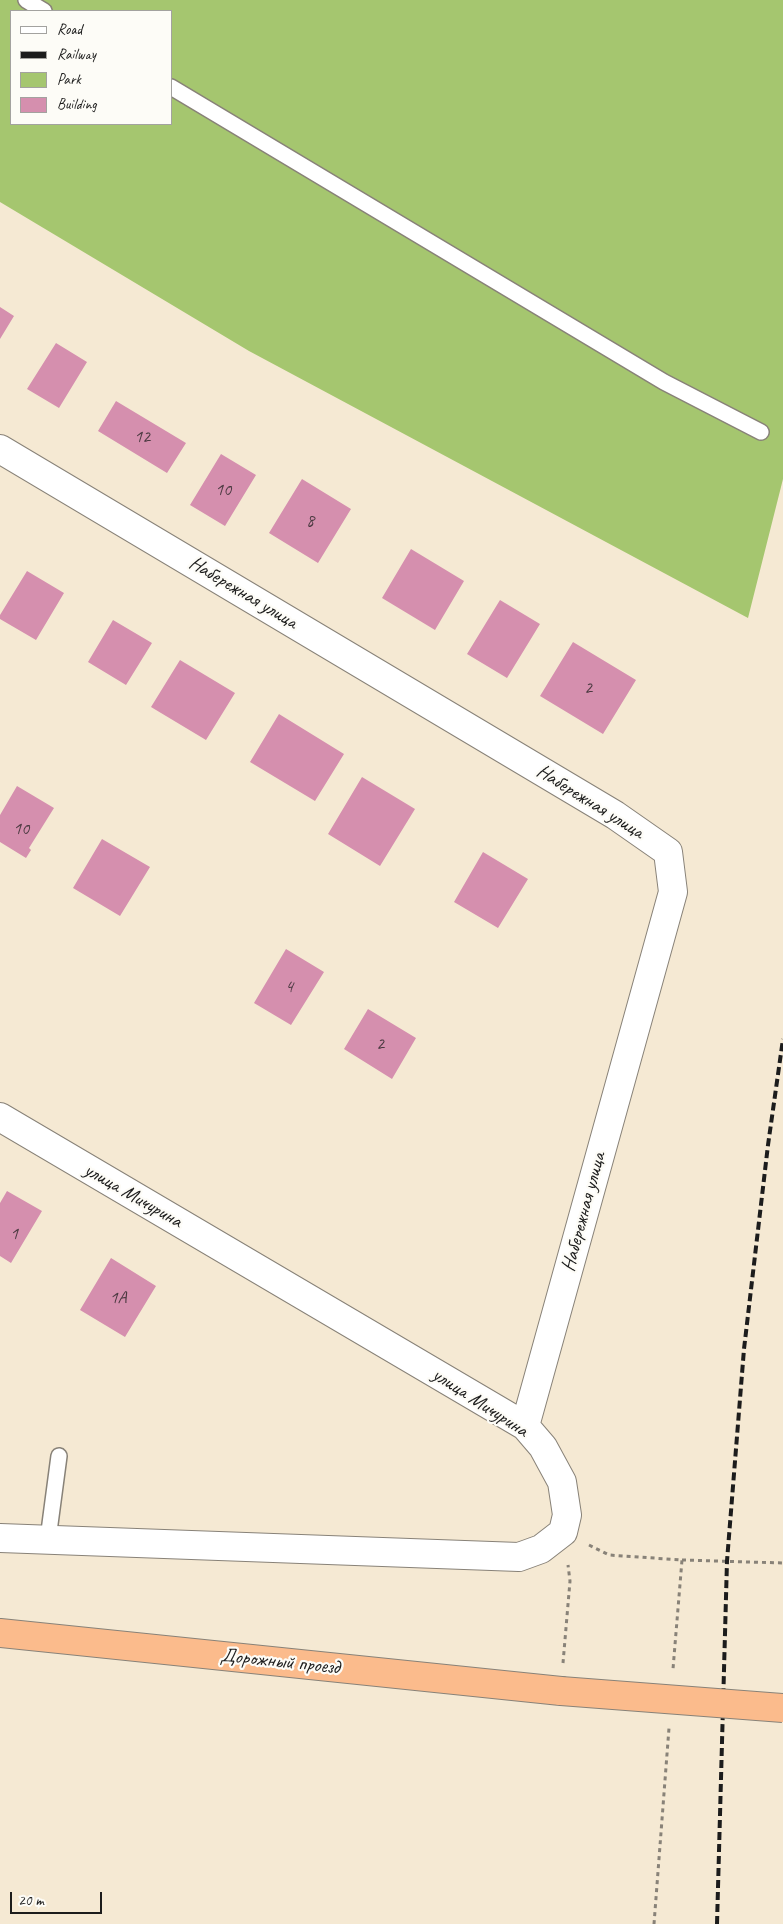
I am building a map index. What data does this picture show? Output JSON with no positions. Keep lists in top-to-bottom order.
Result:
{
  "streets": {
    "highway": ["Дорожный проезд"],
    "street": ["Набережная улица", "улица Мичурина"]
  },
  "crossings": [
    ["Набережная улица", "улица Мичурина"]
  ],
  "house_numbers": [
    "12",
    "10",
    "8",
    "2",
    "10",
    "4",
    "2",
    "1",
    "1А"
  ],
  "legend": [
    "Road",
    "Railway",
    "Park",
    "Building"
  ],
  "scale_bar": "20 m"
}
